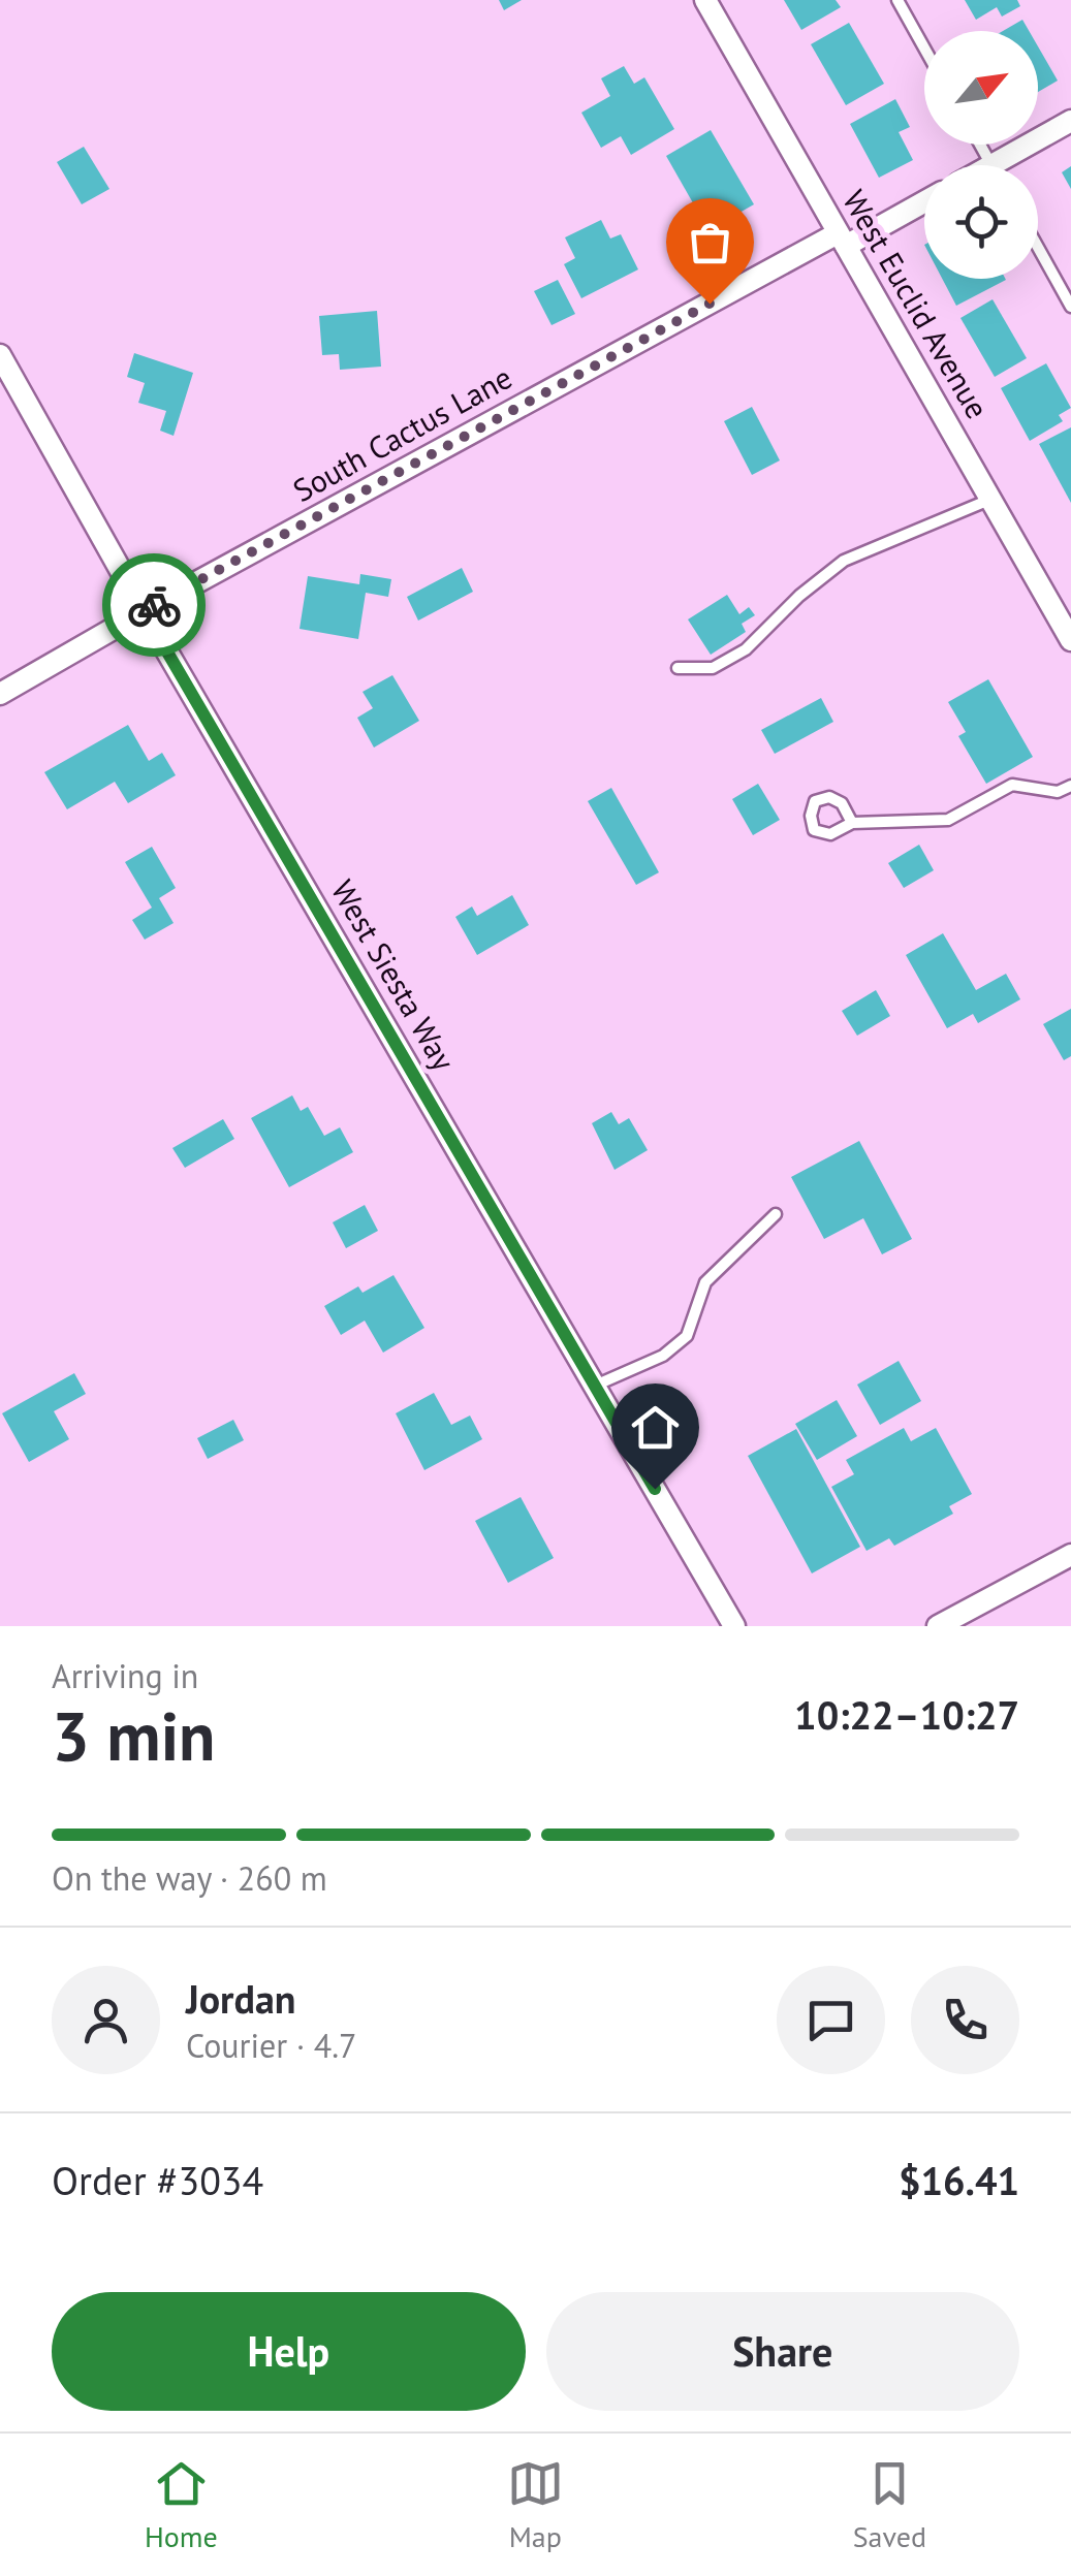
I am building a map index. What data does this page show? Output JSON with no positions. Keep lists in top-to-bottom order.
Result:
{
  "streets": {
    "street": ["West Euclid Avenue", "South Cactus Lane", "West Siesta Way"]
  },
  "crossings": [
    ["West Euclid Avenue", "South Cactus Lane"],
    ["South Cactus Lane", "West Siesta Way"]
  ],
  "north": "top right",
  "page": {
    "heading": ["3 min", "Arriving in", "10:22–10:27"],
    "panel": [
      "Jordan",
      "Courier · 4.7",
      "Order #3034",
      "$16.41"
    ],
    "bar": "On the way · 260 m",
    "buttons": ["Help", "Share"],
    "tabs": ["Home", "Map", "Saved"]
  }
}
